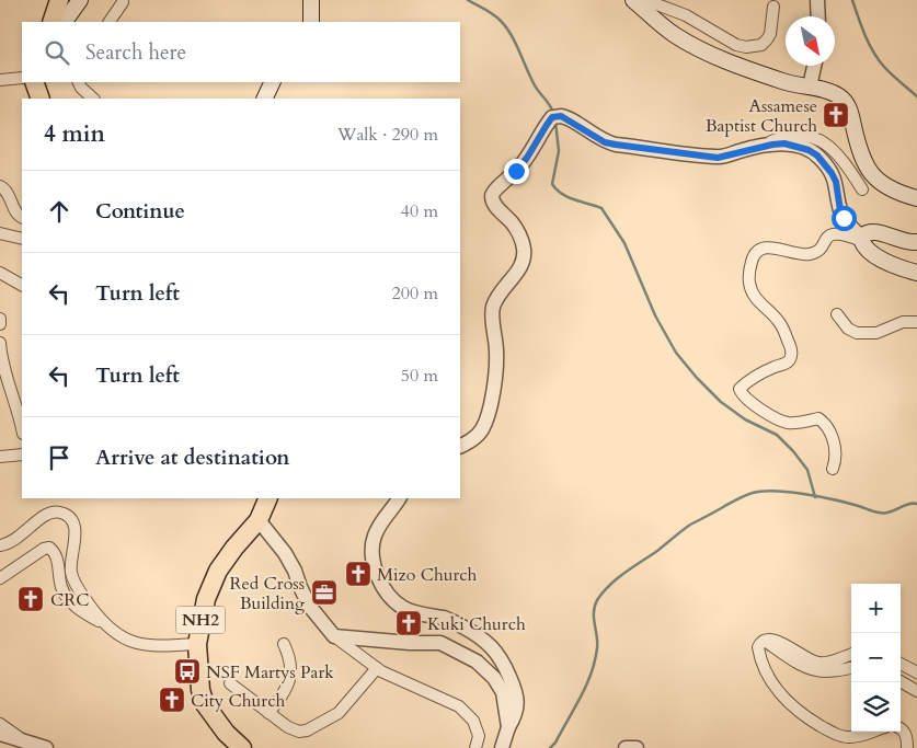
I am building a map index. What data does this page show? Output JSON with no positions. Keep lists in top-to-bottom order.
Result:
{
  "streets": {
    "highway": ["NH2"]
  },
  "places": {
    "church": [
      "Assamese Baptist Church",
      "Mizo Church",
      "CRC",
      "Kuki Church",
      "City Church"
    ],
    "office": ["Red Cross Building"],
    "bus stop": ["NSF Martys Park"]
  },
  "north": "bottom right",
  "page": {
    "search": "Search here",
    "heading": ["4 min", "Walk · 290 m"],
    "list": [
      ["Continue", "40 m"],
      ["Turn left", "200 m"],
      ["Turn left", "50 m"],
      "Arrive at destination"
    ],
    "map_buttons": ["+", "−"]
  }
}
